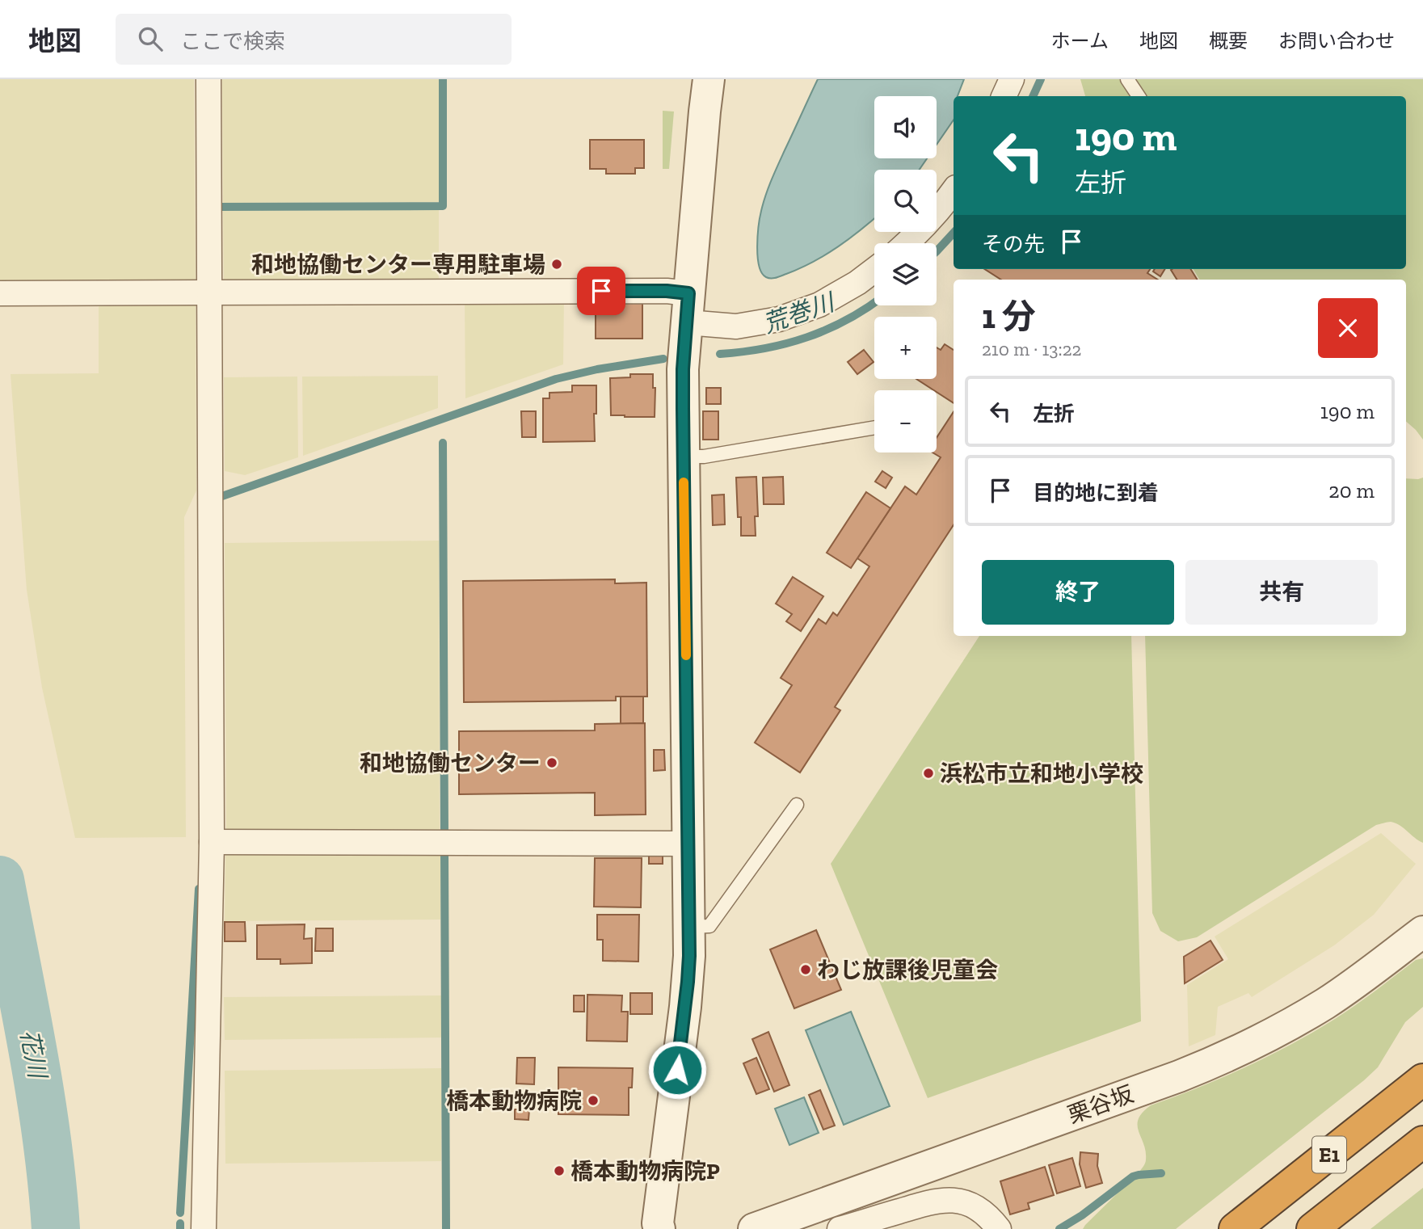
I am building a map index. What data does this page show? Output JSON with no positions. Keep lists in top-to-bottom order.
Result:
{
  "streets": {
    "highway": ["E1"],
    "street": ["栗谷坂"]
  },
  "water": ["荒巻川", "花川"],
  "places": [
    "和地協働センター専用駐車場",
    "和地協働センター",
    "浜松市立和地小学校",
    "わじ放課後児童会",
    "橋本動物病院",
    "橋本動物病院P"
  ],
  "page": {
    "header": "地図",
    "search": "ここで検索",
    "nav": [
      "ホーム",
      "地図",
      "概要",
      "お問い合わせ"
    ],
    "map_buttons": ["+", "−"],
    "turn": ["190 m", "左折"],
    "then": "その先",
    "heading": ["1 分", "210 m · 13:22"],
    "list": [
      {
        "name": "左折",
        "value": "190 m"
      },
      {
        "name": "目的地に到着",
        "value": "20 m"
      }
    ],
    "buttons": ["終了", "共有"]
  }
}
